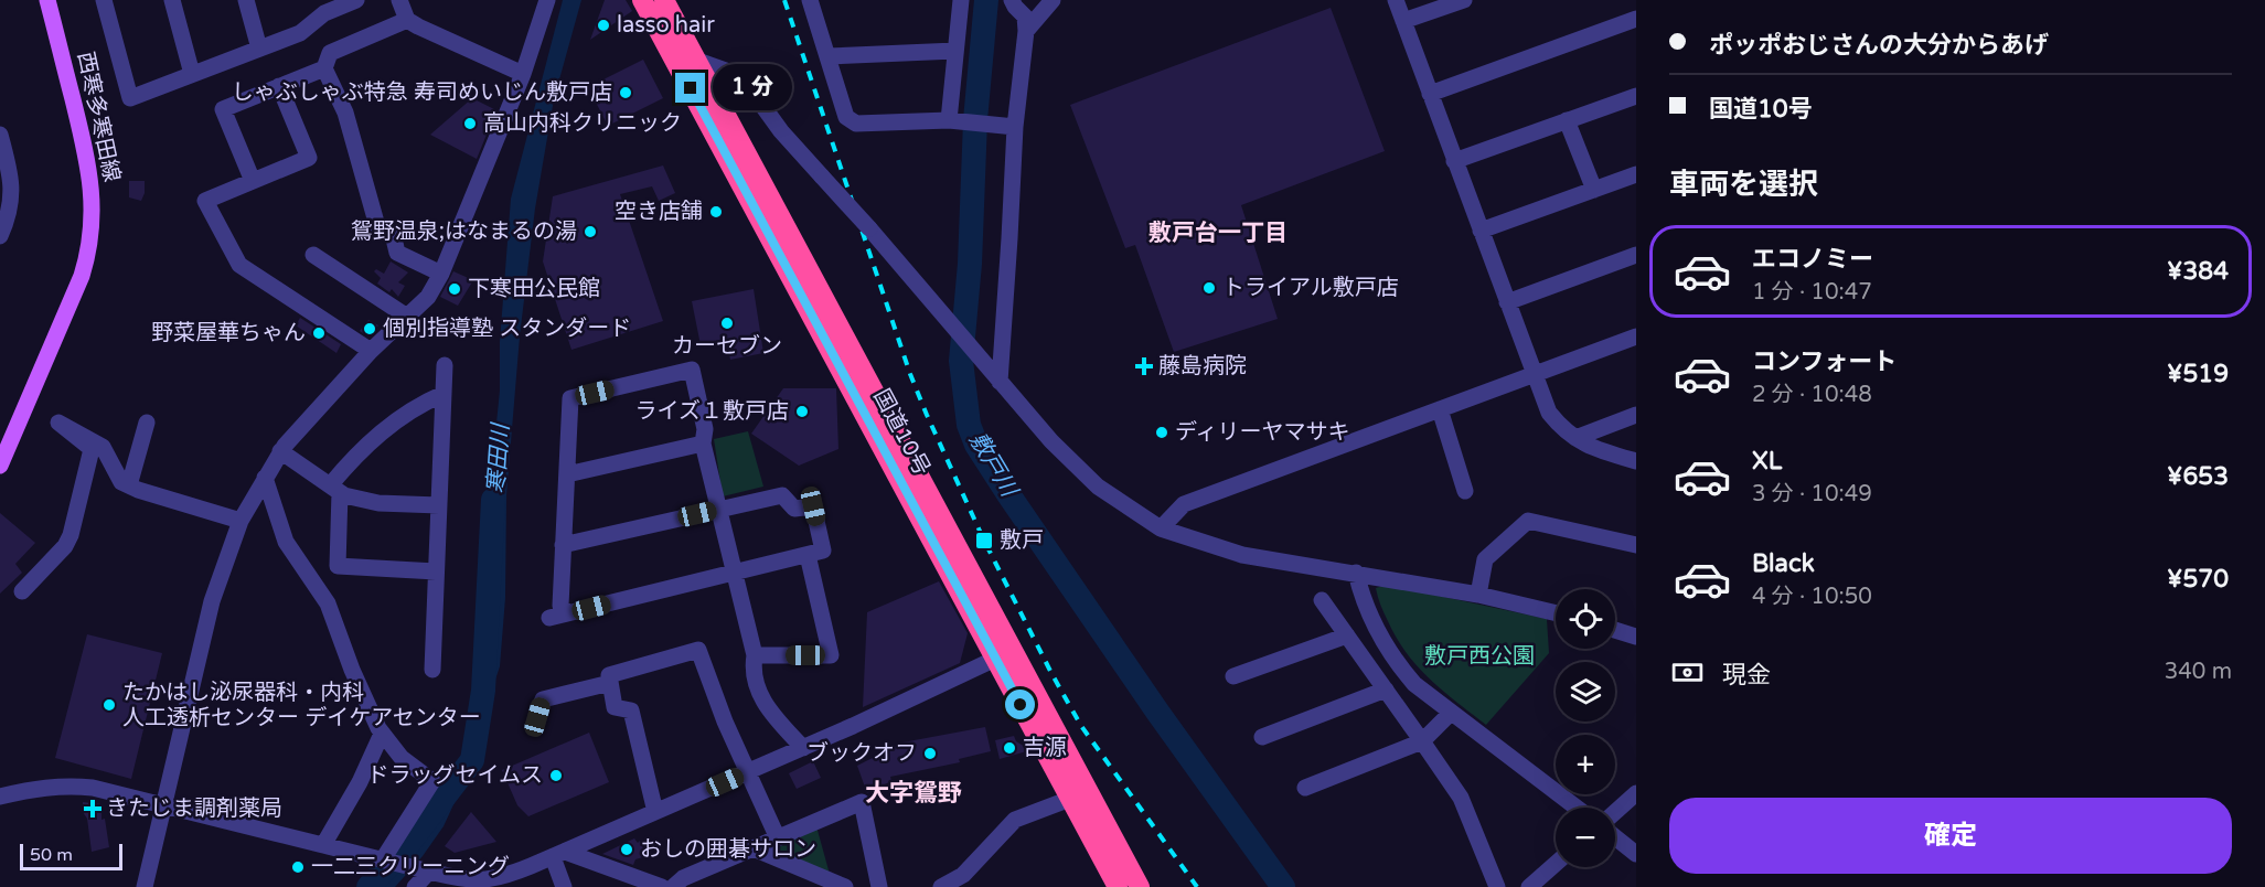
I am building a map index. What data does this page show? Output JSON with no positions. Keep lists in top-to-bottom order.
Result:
{
  "streets": {
    "highway": ["国道10号"],
    "main road": ["西寒多寒田線"]
  },
  "districts": ["敷戸台一丁目", "大字鴛野"],
  "water": ["寒田川", "敷戸川"],
  "parks": ["敷戸西公園"],
  "places": {
    "other": [
      "lasso hair",
      "しゃぶしゃぶ特急 寿司めいじん敷戸店",
      "高山内科クリニック",
      "空き店舗",
      "鴛野温泉;はなまるの湯",
      "トライアル敷戸店",
      "下寒田公民館",
      "カーセブン",
      "個別指導塾 スタンダード",
      "野菜屋華ちゃん",
      "ライズ１敷戸店",
      "ディリーヤマサキ",
      "たかはし泌尿器科・内科 人工透析センター デイケアセンター",
      "吉源",
      "ブックオフ",
      "ドラッグセイムス",
      "おしの囲碁サロン",
      "一二三クリーニング"
    ],
    "health": ["藤島病院", "きたじま調剤薬局"],
    "transit": ["敷戸"]
  },
  "scale_bar": "50 m",
  "page": {
    "banner": ["ポッポおじさんの大分からあげ", "国道10号"],
    "bubble": "1 分",
    "heading": "車両を選択",
    "list": [
      {
        "name": "エコノミー",
        "note": "1 分 · 10:47",
        "value": "¥384"
      },
      {
        "name": "コンフォート",
        "note": "2 分 · 10:48",
        "value": "¥519"
      },
      {
        "name": "XL",
        "note": "3 分 · 10:49",
        "value": "¥653"
      },
      {
        "name": "Black",
        "note": "4 分 · 10:50",
        "value": "¥570"
      }
    ],
    "map_buttons": ["+", "−"],
    "pay": ["現金", "340 m"],
    "buttons": "確定",
    "scale": "50 m"
  }
}
